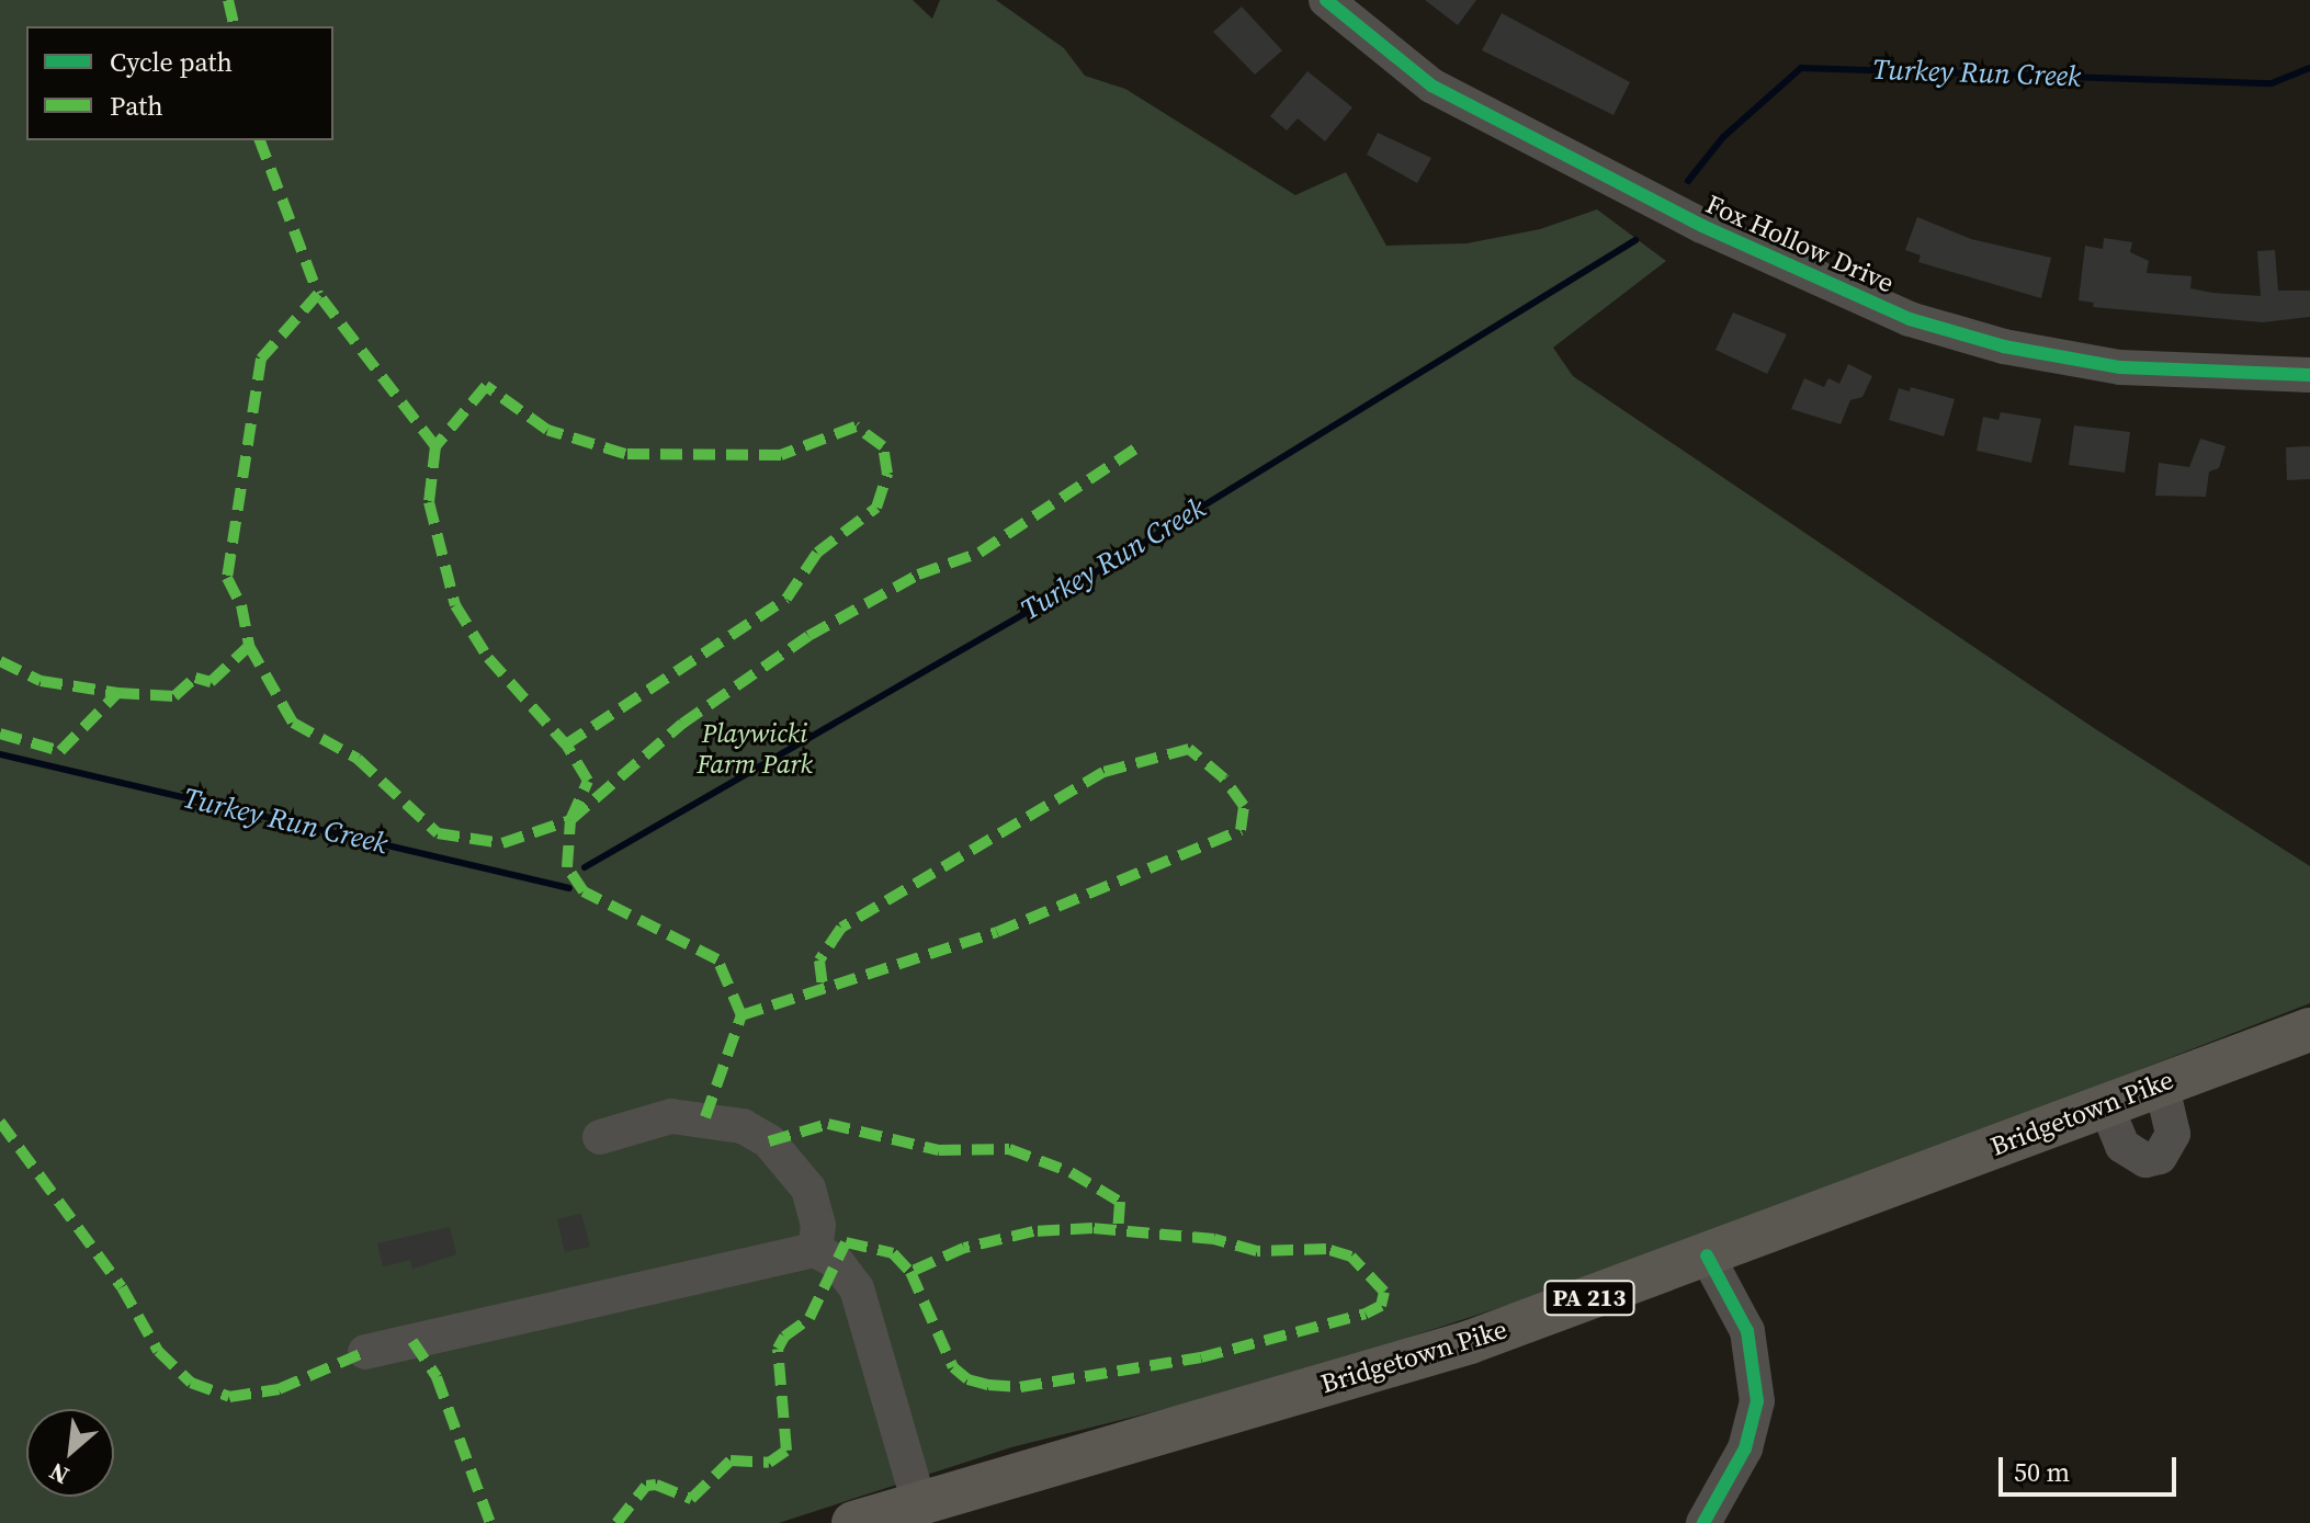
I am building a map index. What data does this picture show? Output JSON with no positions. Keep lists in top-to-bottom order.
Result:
{
  "streets": {
    "main road": ["Bridgetown Pike", "PA 213"],
    "street": ["Fox Hollow Drive"]
  },
  "water": ["Turkey Run Creek"],
  "parks": ["Playwicki Farm Park"],
  "legend": ["Cycle path", "Path"],
  "scale_bar": "50 m",
  "north": "bottom left"
}
